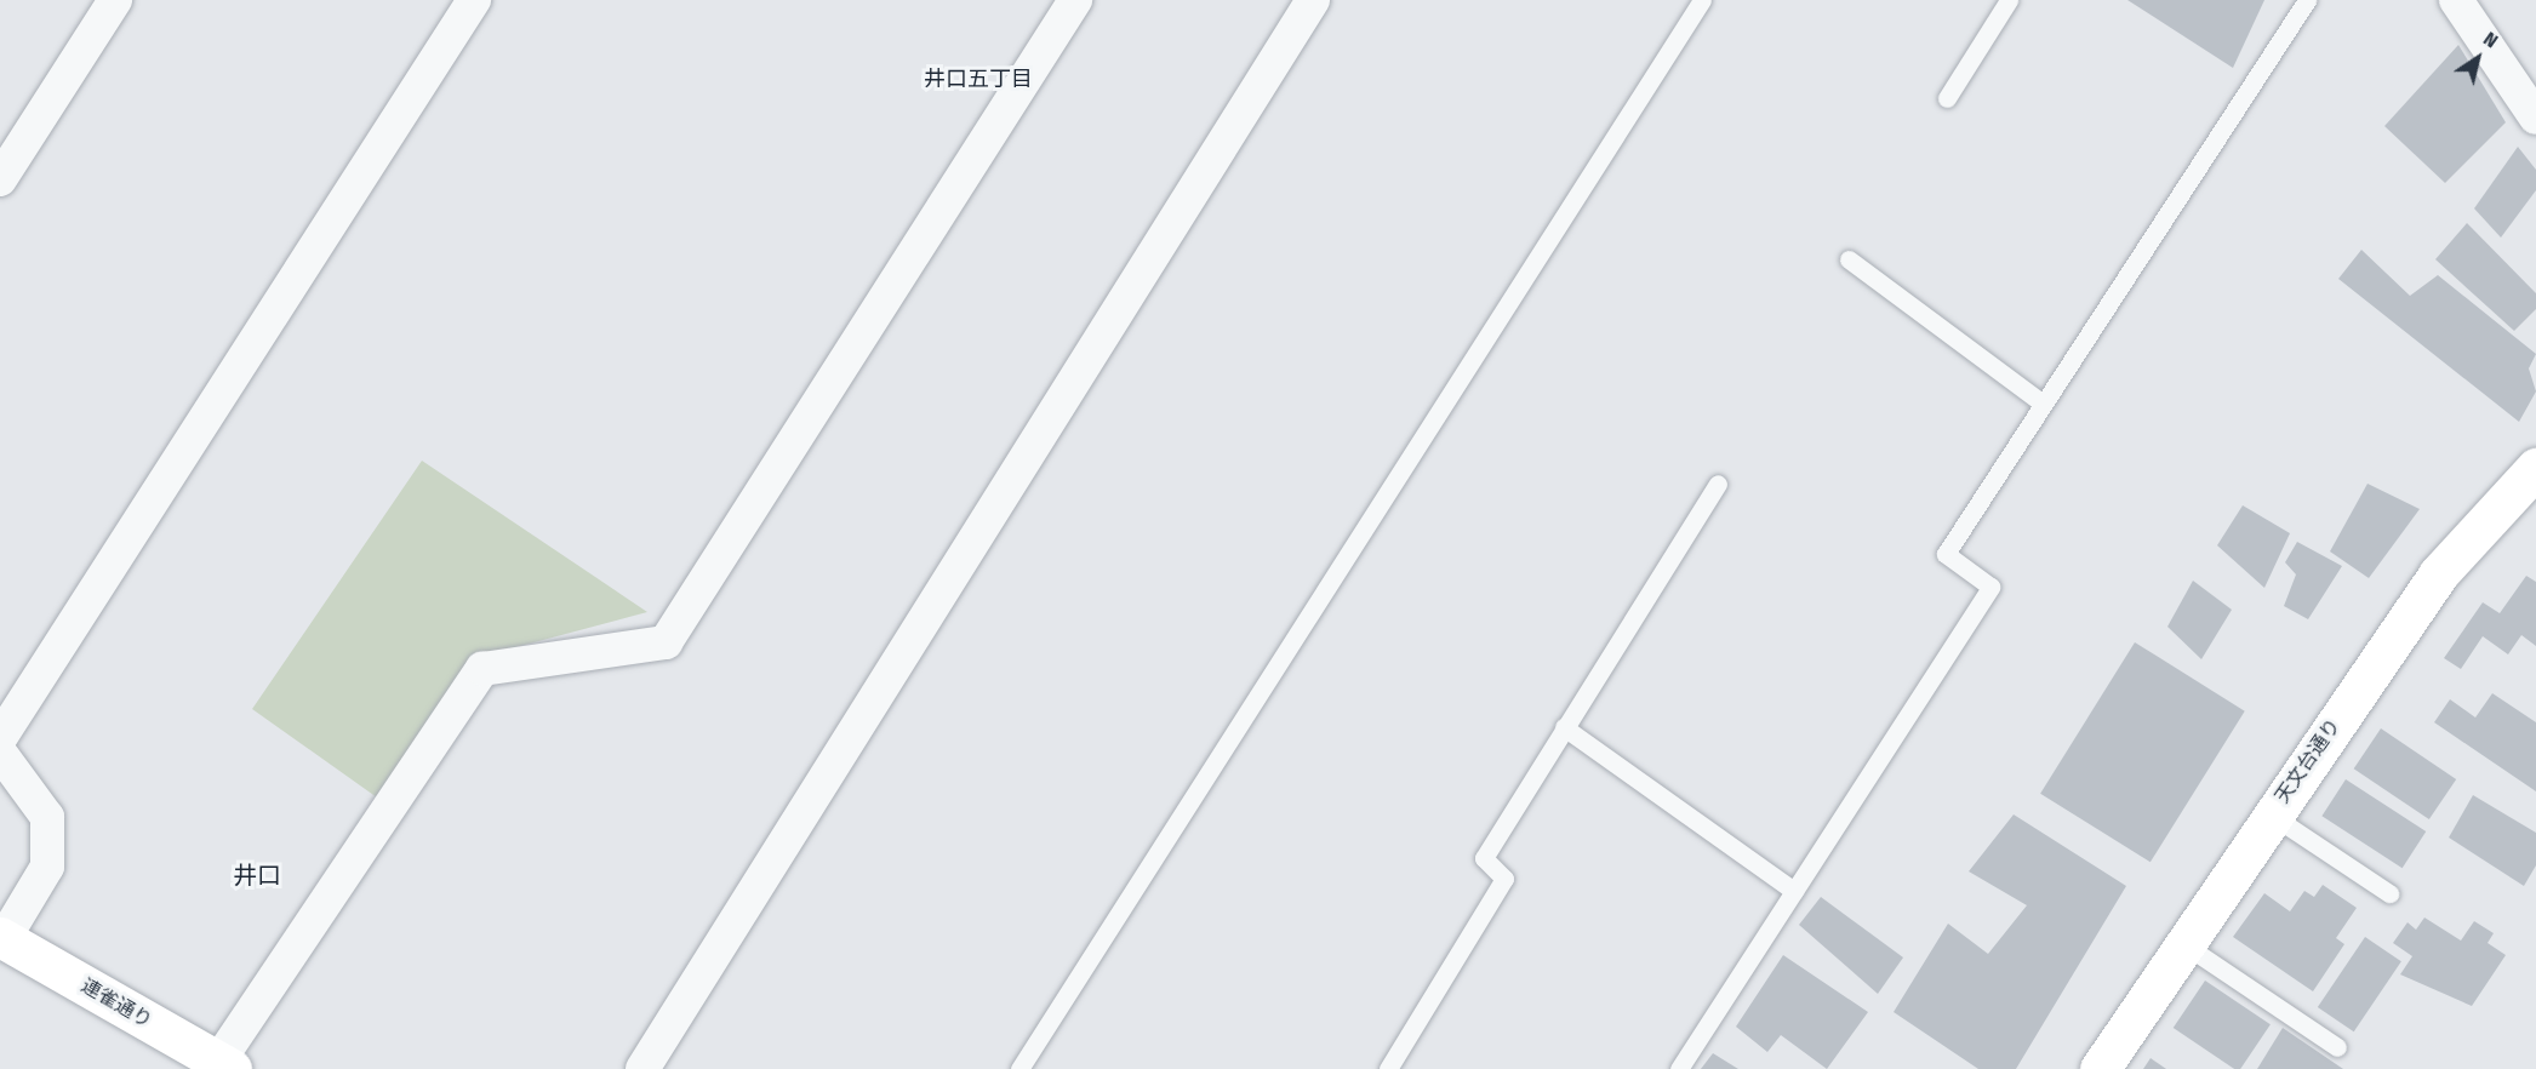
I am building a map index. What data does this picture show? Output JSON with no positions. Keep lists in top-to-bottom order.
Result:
{
  "streets": {
    "main road": ["天文台通り", "連雀通り"]
  },
  "districts": ["井口五丁目", "井口"],
  "north": "top right"
}
